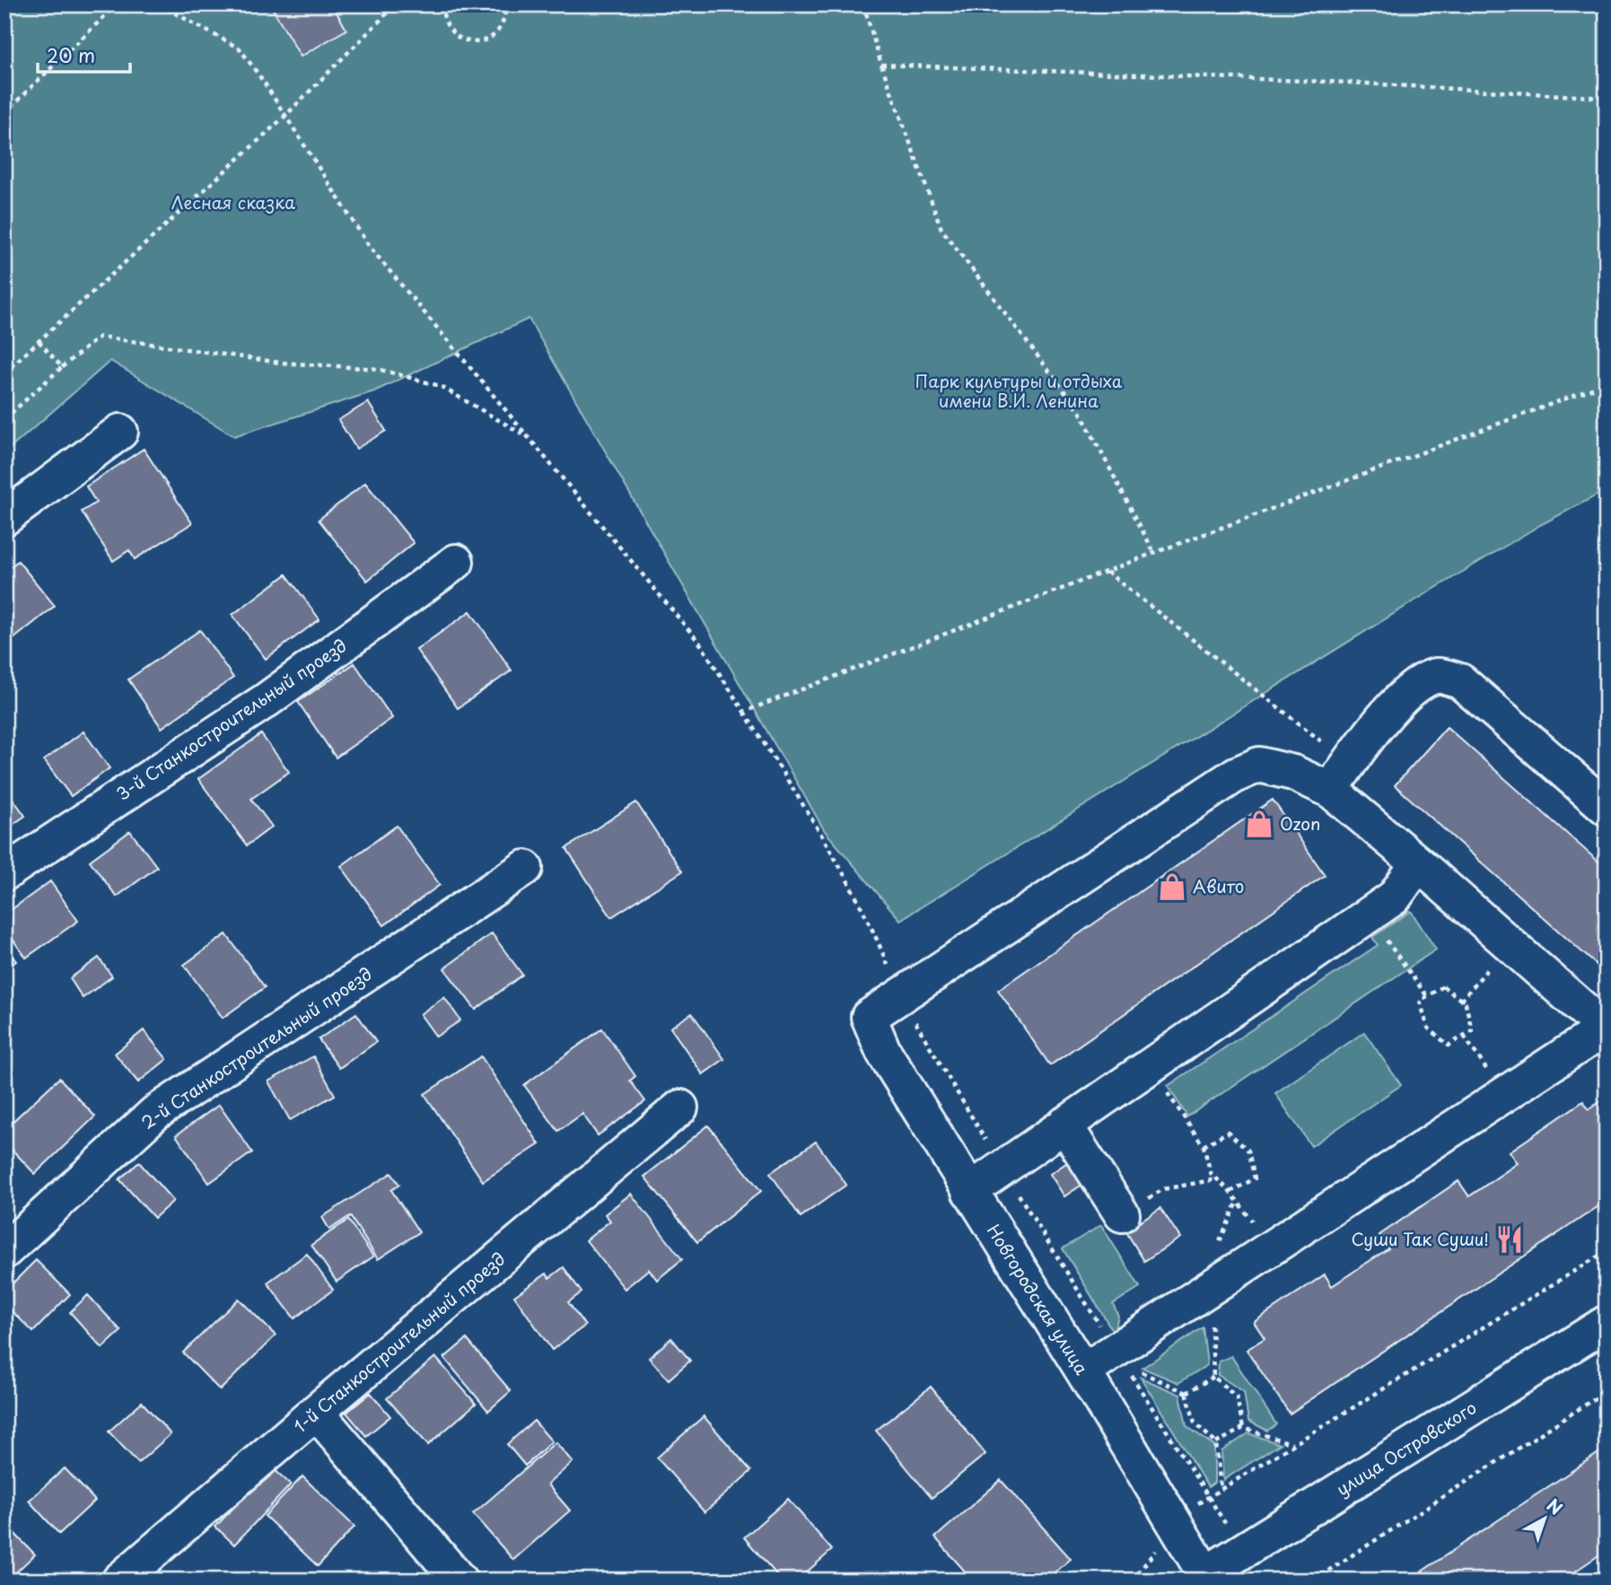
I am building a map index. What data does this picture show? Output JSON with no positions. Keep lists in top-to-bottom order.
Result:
{
  "streets": {
    "street": [
      "3-й Станкостроительный проезд",
      "2-й Станкостроительный проезд",
      "Новгородская улица",
      "1-й Станкостроительный проезд",
      "улица Островского"
    ]
  },
  "crossings": [
    ["Новгородская улица", "улица Островского"]
  ],
  "parks": ["Лесная сказка", "Парк культуры и отдыха имени В.И. Ленина"],
  "places": {
    "shop": ["Ozon", "Авито"],
    "restaurant": ["Суши Так Суши!"]
  },
  "scale_bar": "20 m",
  "north": "top right"
}
